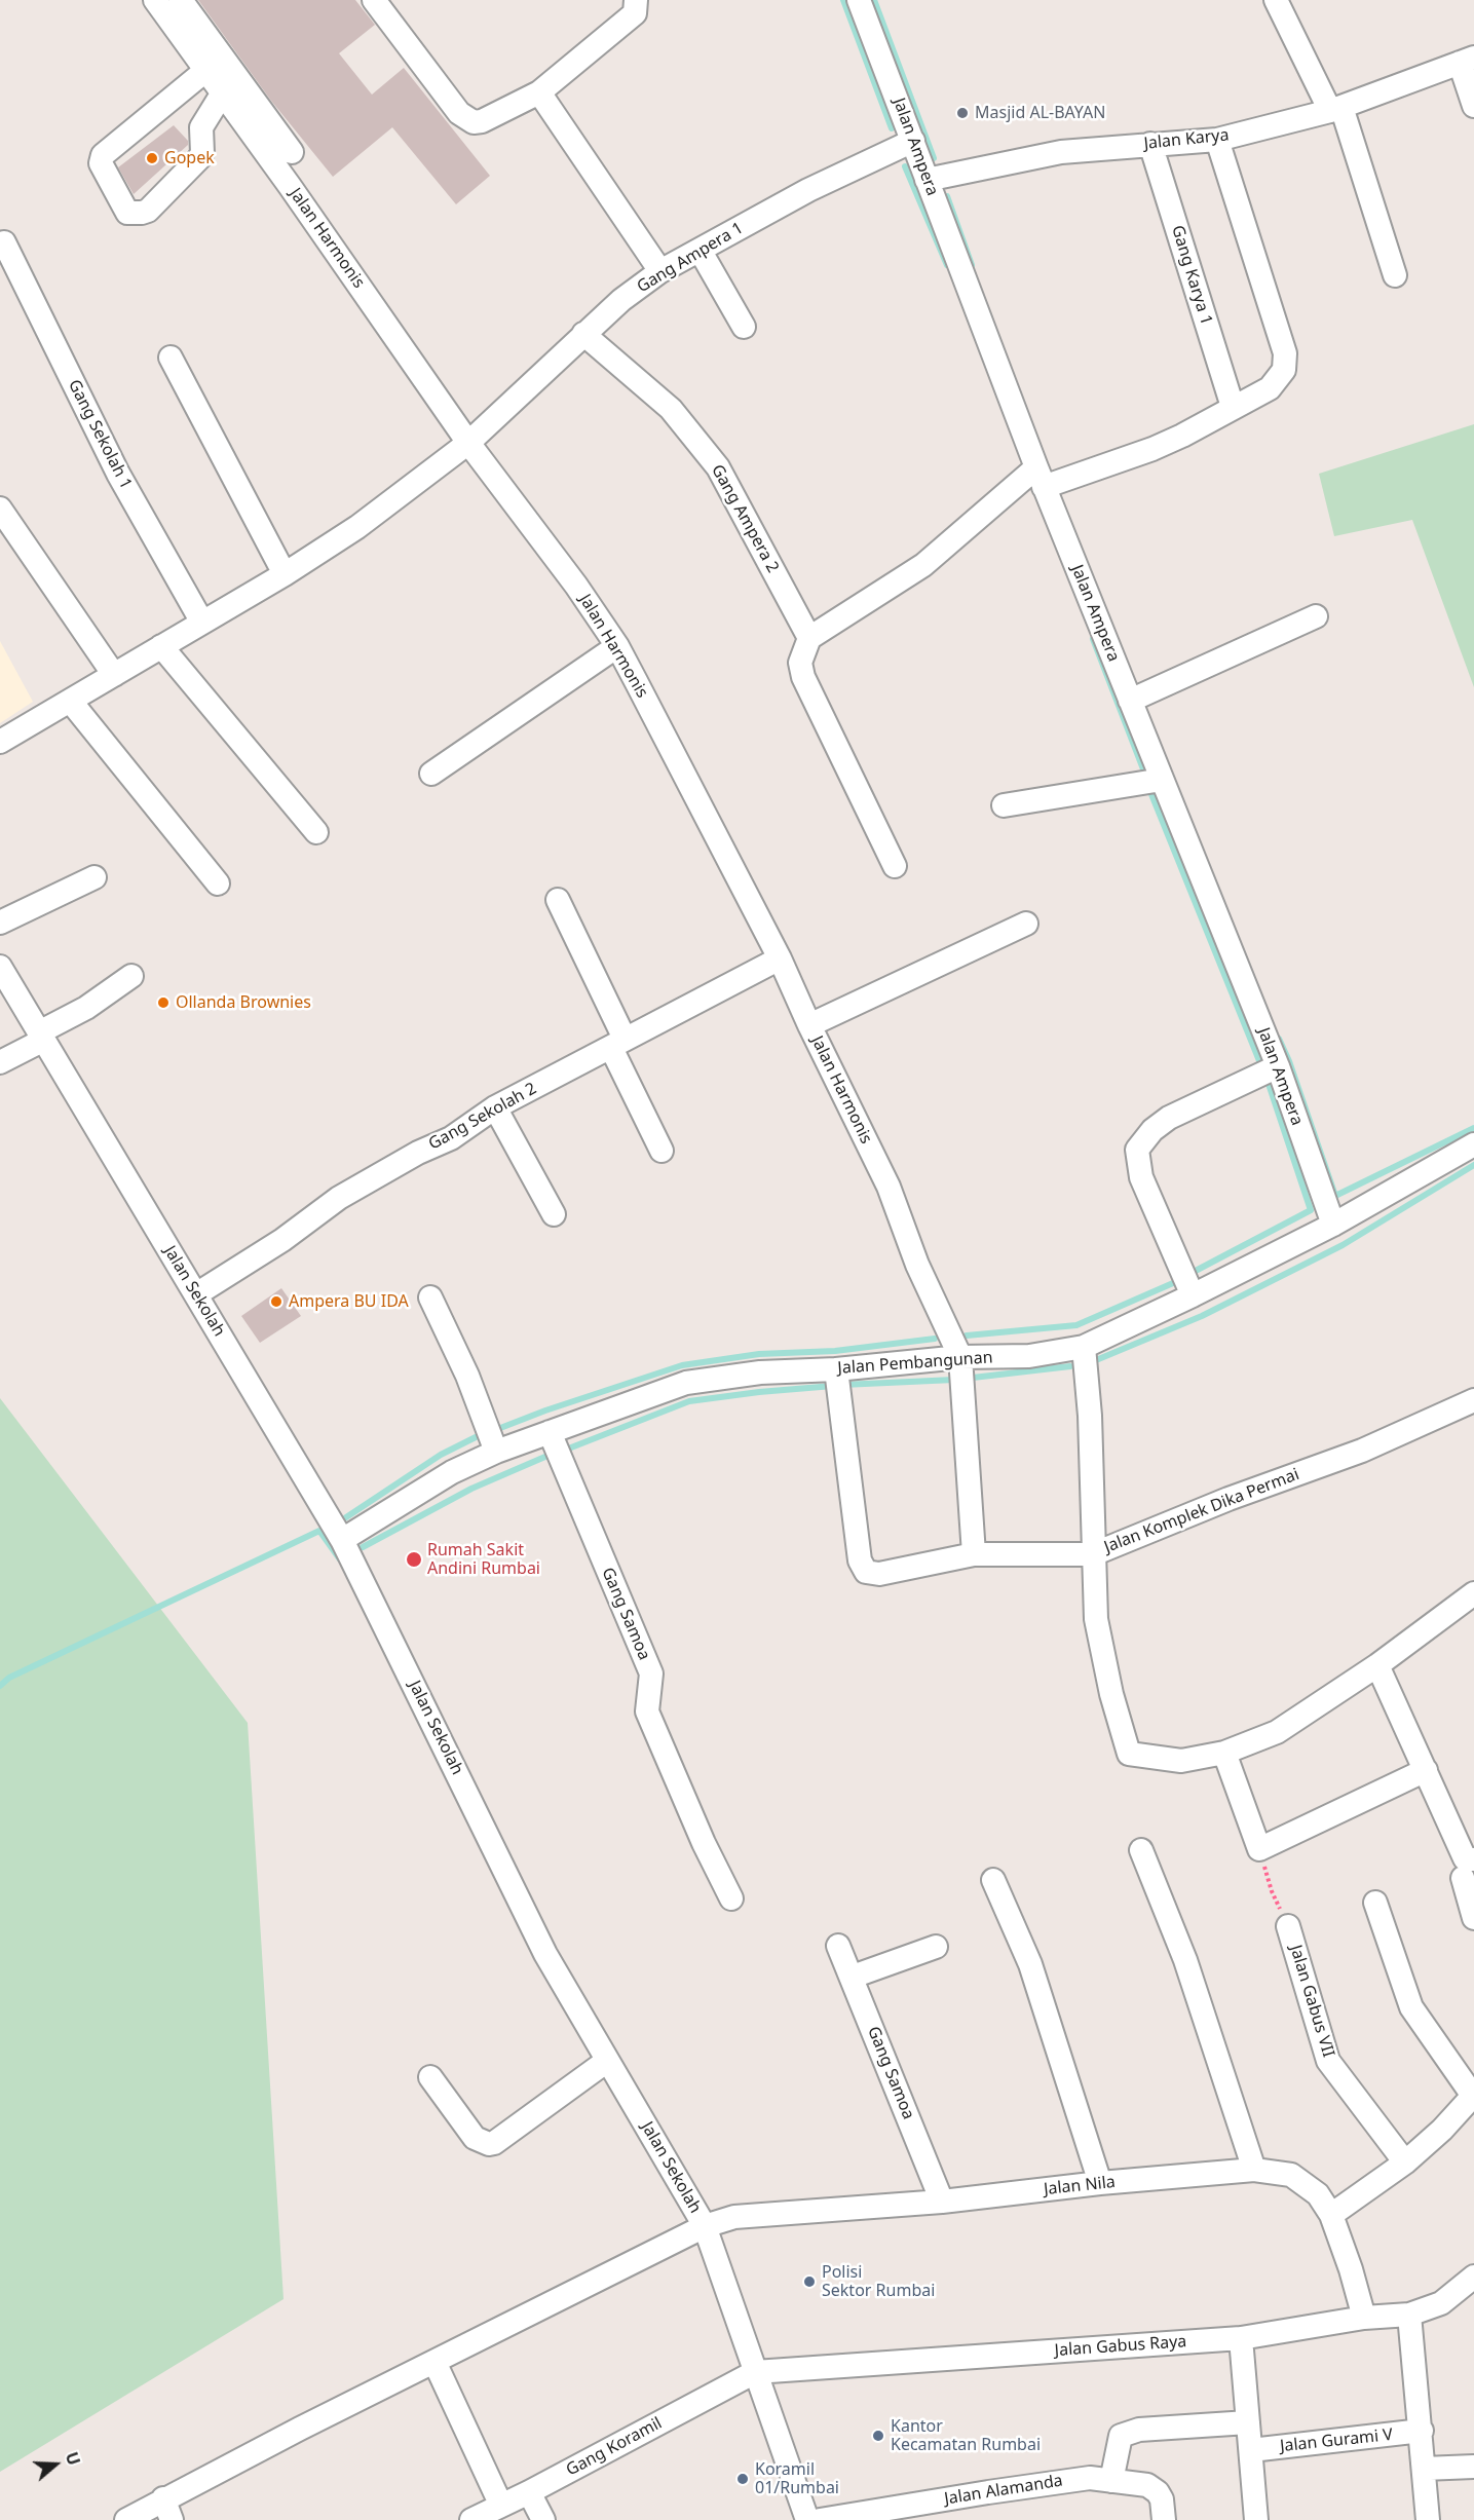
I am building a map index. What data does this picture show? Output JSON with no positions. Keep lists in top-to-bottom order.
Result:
{
  "streets": {
    "street": [
      "Jalan Karya",
      "Jalan Ampera",
      "Jalan Harmonis",
      "Gang Ampera 1",
      "Gang Karya 1",
      "Gang Sekolah 1",
      "Gang Ampera 2",
      "Gang Sekolah 2",
      "Jalan Sekolah",
      "Jalan Pembangunan",
      "Jalan Komplek Dika Permai",
      "Gang Samoa",
      "Jalan Gabus VII",
      "Jalan Nila",
      "Jalan Gabus Raya",
      "Jalan Gurami V",
      "Gang Koramil",
      "Jalan Alamanda"
    ]
  },
  "crossings": [
    ["Jalan Karya", "Jalan Ampera"],
    ["Jalan Karya", "Gang Karya 1"],
    ["Jalan Ampera", "Gang Ampera 1"],
    ["Jalan Ampera", "Jalan Pembangunan"],
    ["Jalan Harmonis", "Gang Ampera 1"],
    ["Jalan Harmonis", "Gang Sekolah 2"],
    ["Jalan Harmonis", "Jalan Pembangunan"],
    ["Gang Ampera 1", "Gang Ampera 2"],
    ["Gang Sekolah 2", "Jalan Sekolah"],
    ["Jalan Sekolah", "Jalan Pembangunan"],
    ["Jalan Sekolah", "Jalan Nila"],
    ["Jalan Sekolah", "Jalan Gabus Raya"],
    ["Jalan Sekolah", "Gang Koramil"],
    ["Jalan Pembangunan", "Jalan Komplek Dika Permai"],
    ["Jalan Pembangunan", "Gang Samoa"],
    ["Gang Samoa", "Jalan Nila"],
    ["Jalan Nila", "Jalan Gabus Raya"],
    ["Jalan Gabus Raya", "Gang Koramil"]
  ],
  "places": [
    "Masjid AL-BAYAN",
    "Gopek",
    "Ollanda Brownies",
    "Ampera BU IDA",
    "Rumah Sakit Andini Rumbai",
    "Polisi Sektor Rumbai",
    "Kantor Kecamatan Rumbai",
    "Koramil 01/Rumbai"
  ],
  "north": "right"
}
